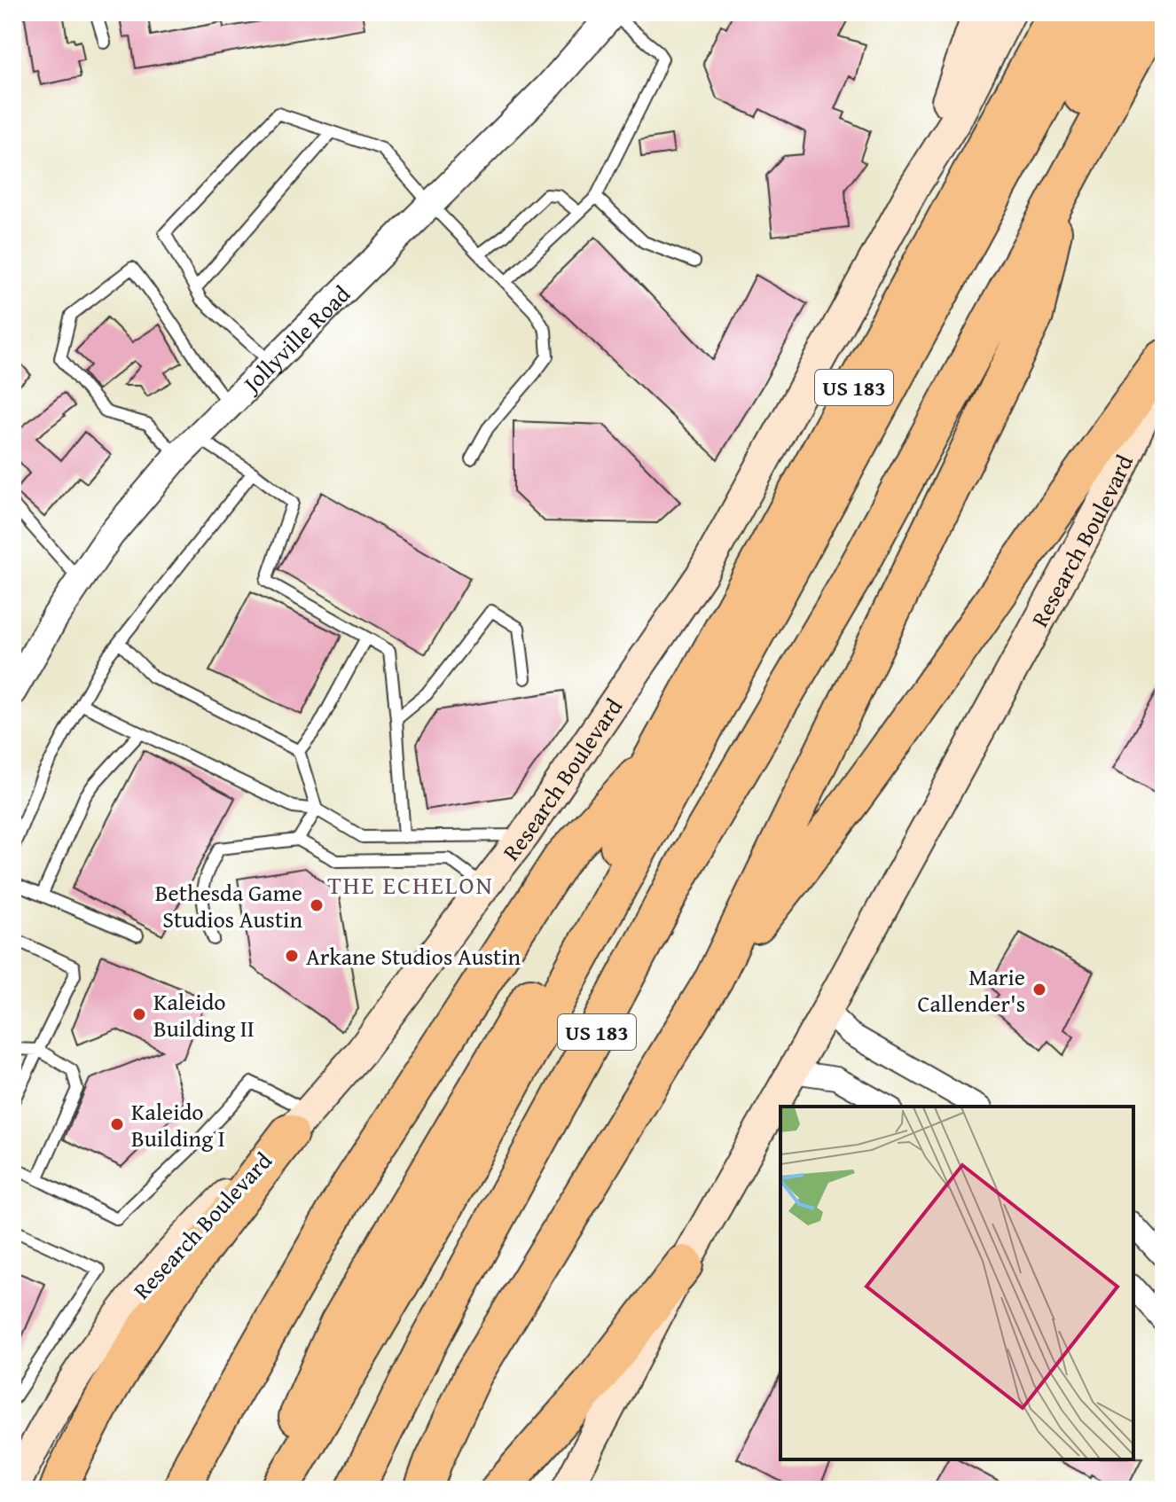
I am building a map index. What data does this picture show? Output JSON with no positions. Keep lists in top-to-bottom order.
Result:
{
  "streets": {
    "highway": ["US 183"],
    "main road": ["Research Boulevard"],
    "street": ["Jollyville Road"]
  },
  "districts": ["THE ECHELON"],
  "places": [
    "Bethesda Game Studios Austin",
    "Arkane Studios Austin",
    "Marie Callender's",
    "Kaleido Building II",
    "Kaleido Building I"
  ]
}
